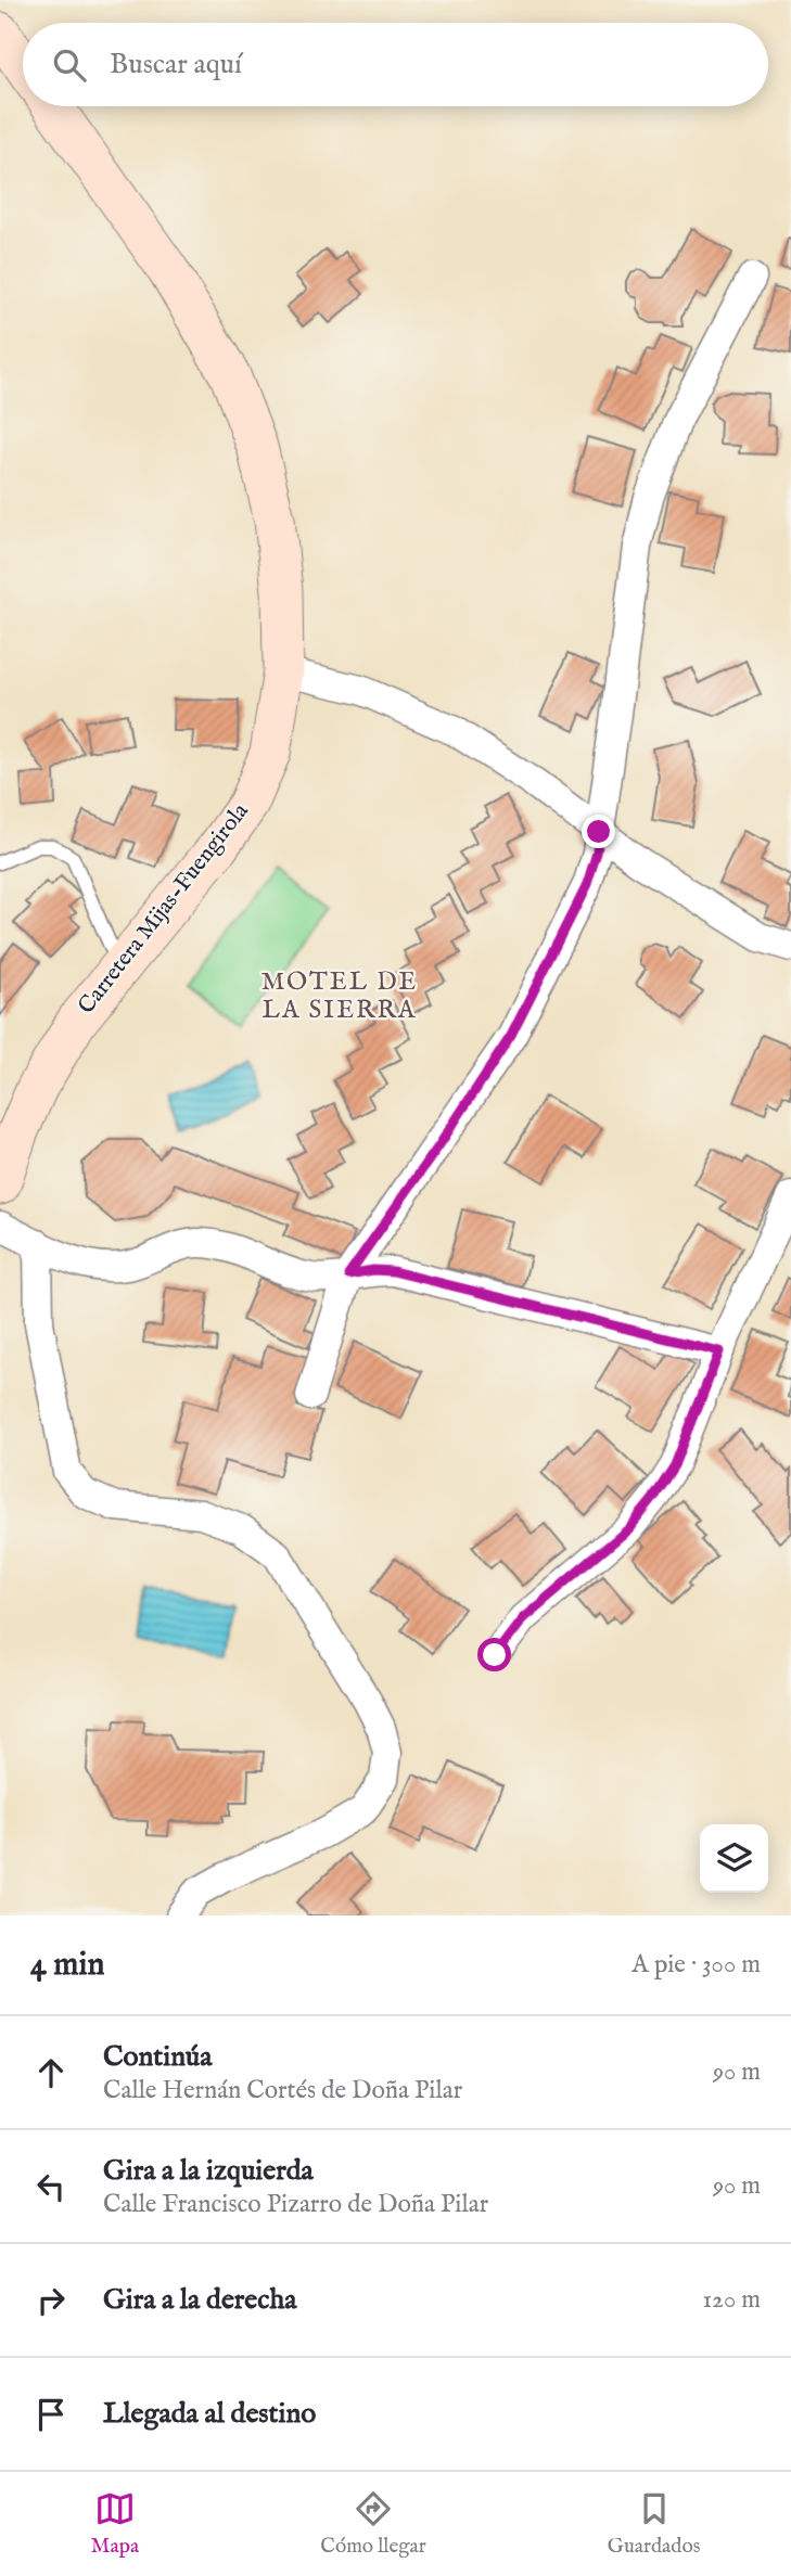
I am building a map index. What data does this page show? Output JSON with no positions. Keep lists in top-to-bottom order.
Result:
{
  "streets": {
    "main road": ["Carretera Mijas-Fuengirola"]
  },
  "districts": ["MOTEL DE LA SIERRA"],
  "page": {
    "search": "Buscar aquí",
    "heading": ["4 min", "A pie · 300 m"],
    "list": [
      ["Continúa", "Calle Hernán Cortés de Doña Pilar", "90 m"],
      ["Gira a la izquierda", "Calle Francisco Pizarro de Doña Pilar", "90 m"],
      ["Gira a la derecha", "120 m"],
      "Llegada al destino"
    ],
    "nav": ["Mapa", "Cómo llegar", "Guardados"]
  }
}
